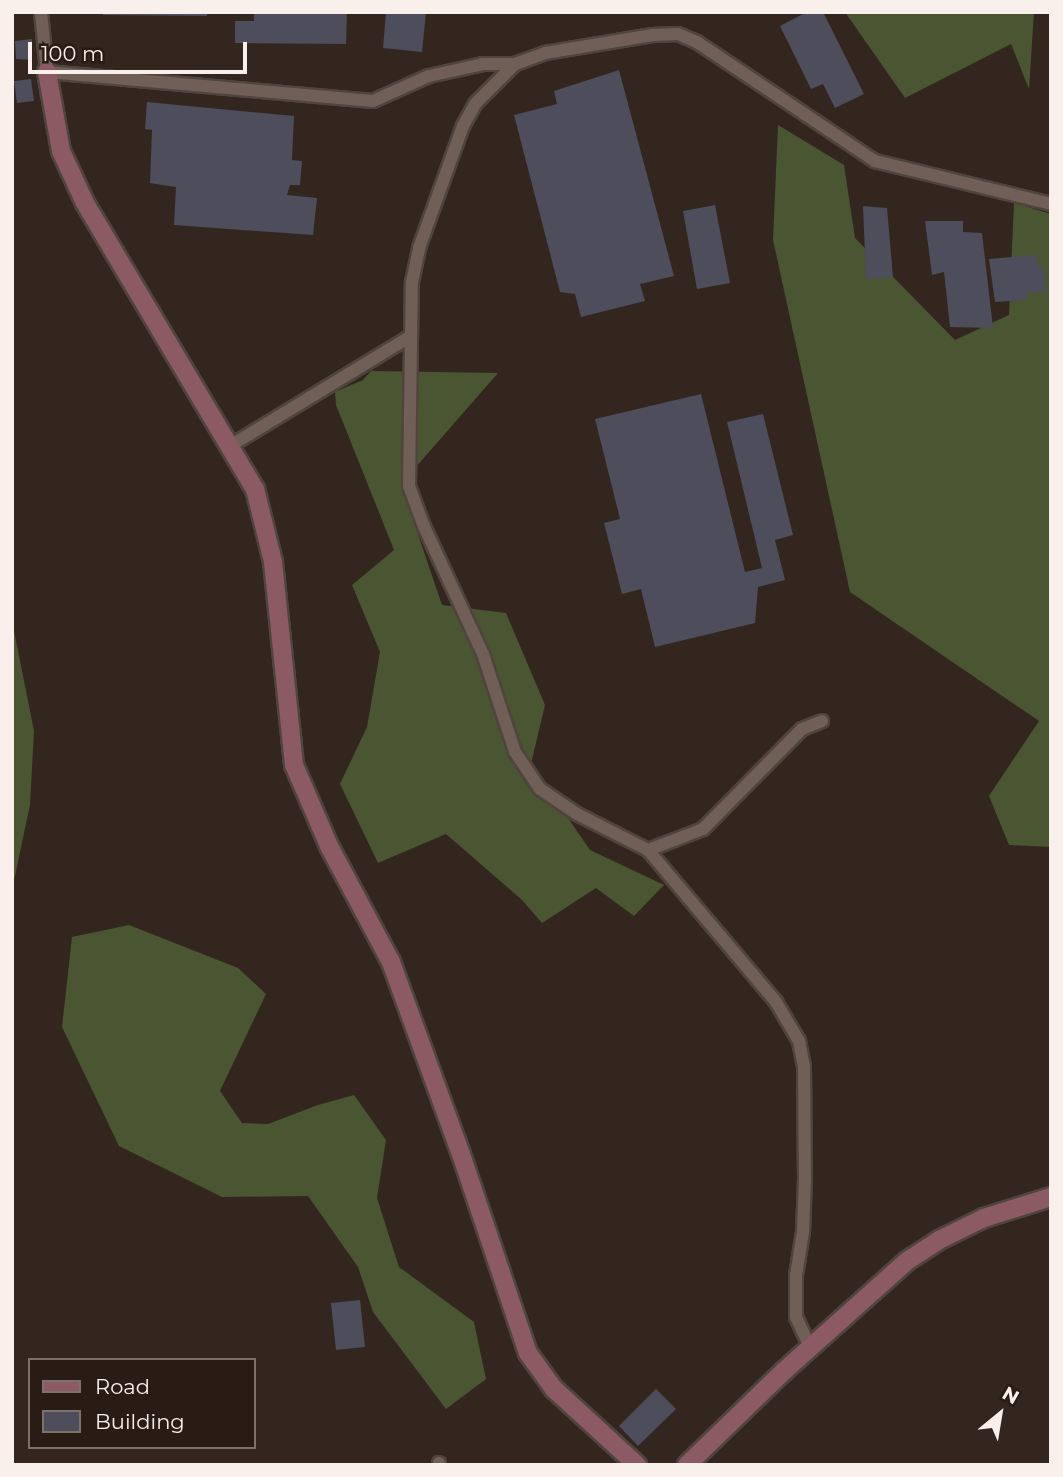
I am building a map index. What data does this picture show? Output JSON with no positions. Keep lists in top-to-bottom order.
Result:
{
  "legend": ["Road", "Building"],
  "scale_bar": "100 m",
  "north": "top right"
}
